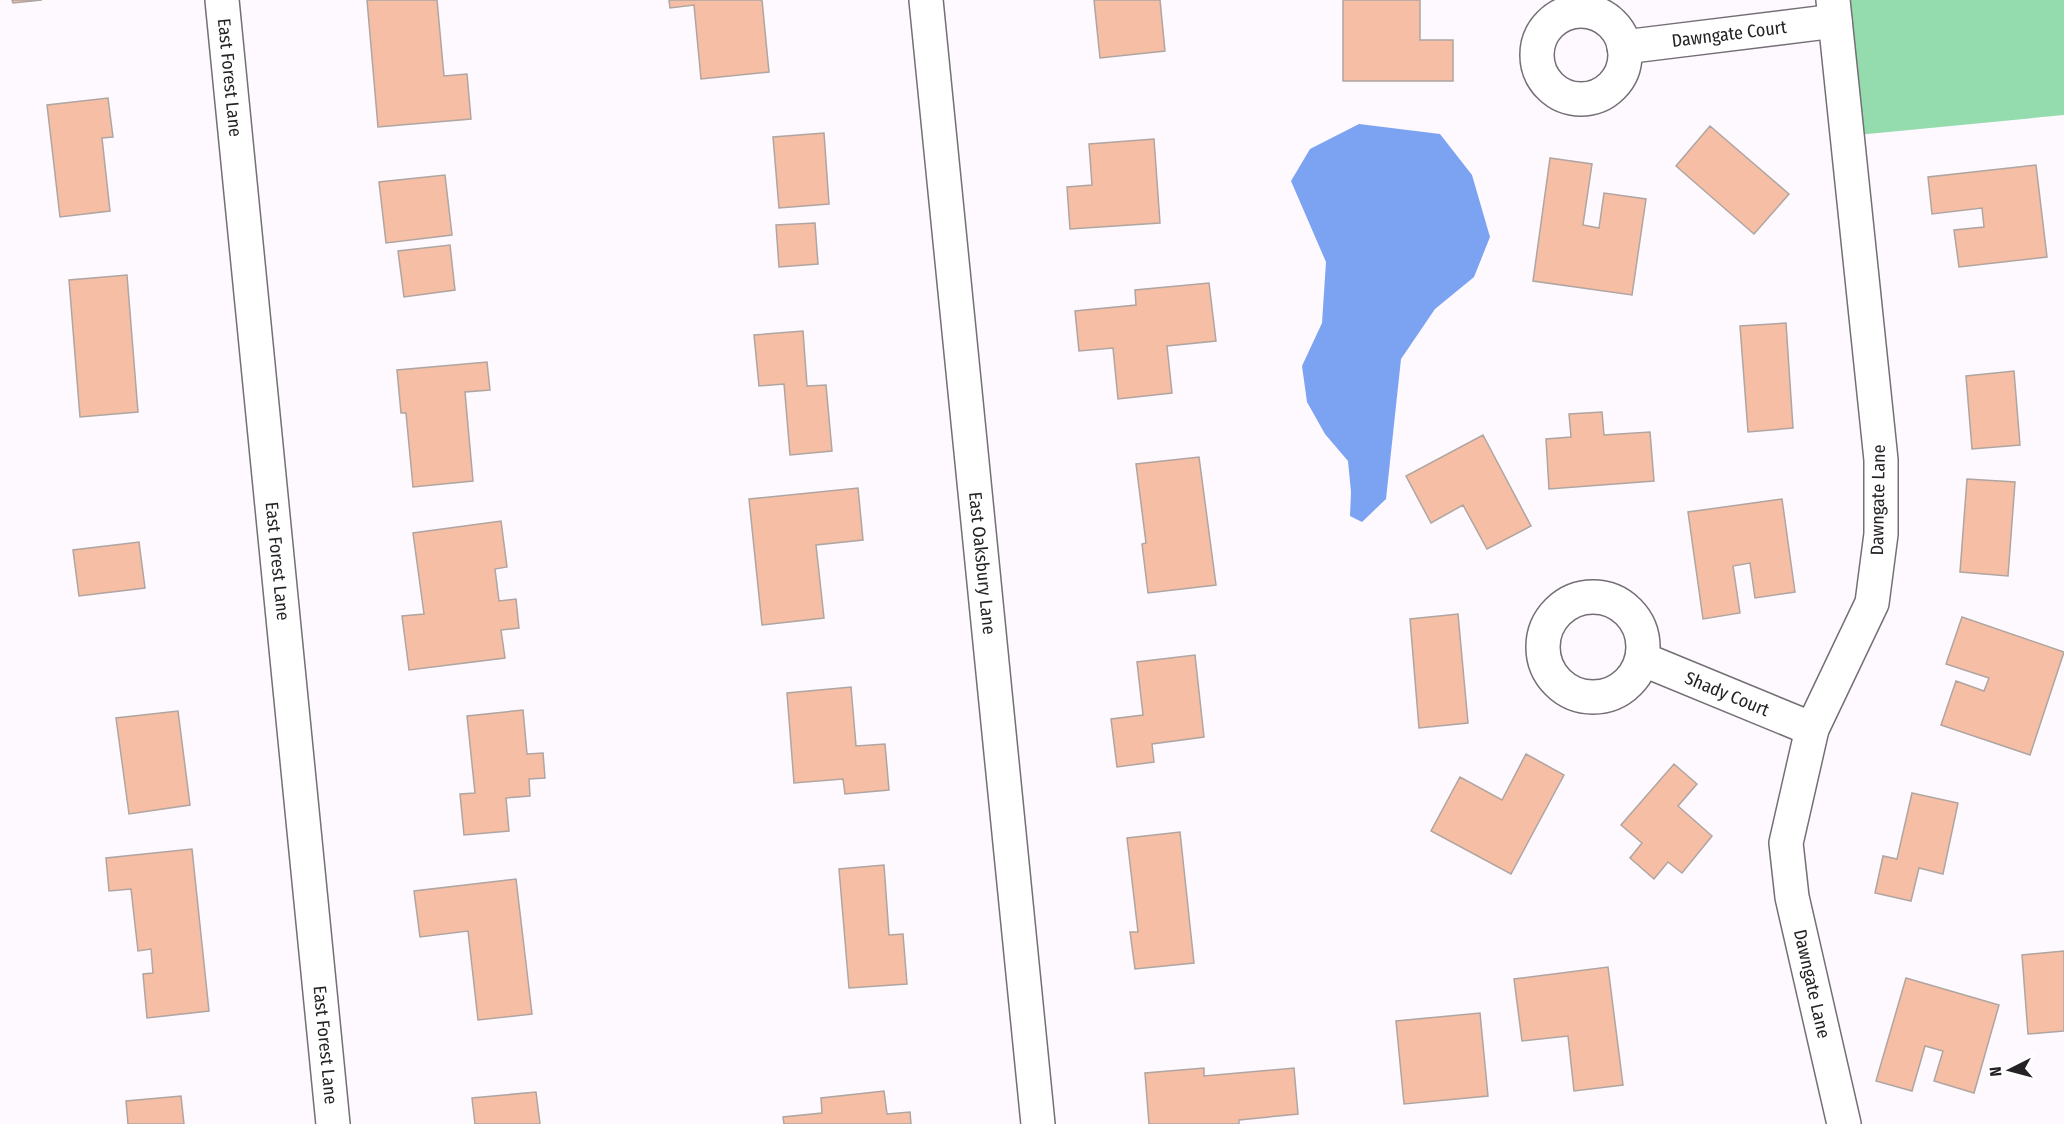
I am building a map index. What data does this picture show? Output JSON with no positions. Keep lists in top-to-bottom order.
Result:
{
  "streets": {
    "street": [
      "Dawngate Court",
      "East Forest Lane",
      "Dawngate Lane",
      "East Oaksbury Lane",
      "Shady Court"
    ]
  },
  "crossings": [
    ["Dawngate Court", "Dawngate Lane"],
    ["Dawngate Lane", "Shady Court"]
  ],
  "north": "left"
}
